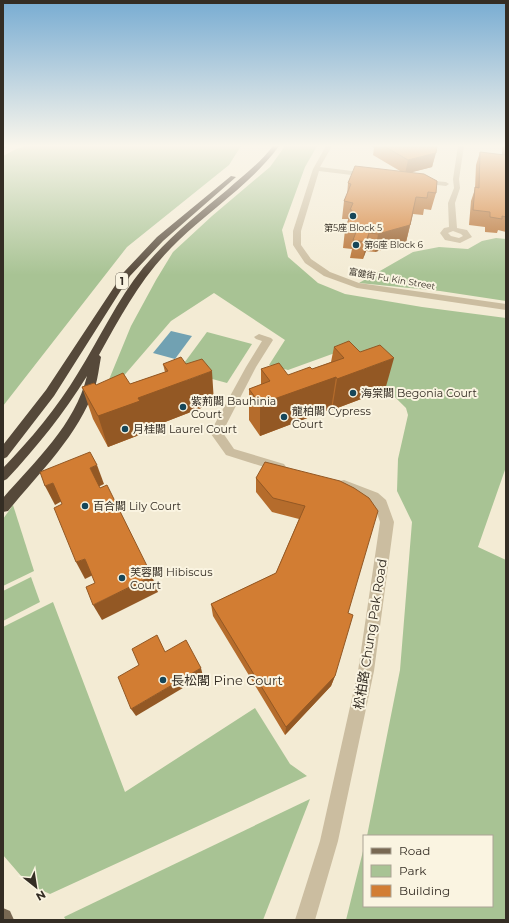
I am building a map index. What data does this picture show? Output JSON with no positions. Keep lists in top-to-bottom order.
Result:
{
  "streets": {
    "highway": ["1"],
    "street": ["富健街 Fu Kin Street", "松柏路 Chung Pak Road"]
  },
  "places": [
    "第5座 Block 5",
    "第6座 Block 6",
    "海棠閣 Begonia Court",
    "紫荊閣 Bauhinia Court",
    "龍柏閣 Cypress Court",
    "月桂閣 Laurel Court",
    "百合閣 Lily Court",
    "芙蓉閣 Hibiscus Court",
    "長松閣 Pine Court"
  ],
  "legend": ["Road", "Park", "Building"],
  "north": "bottom right"
}
